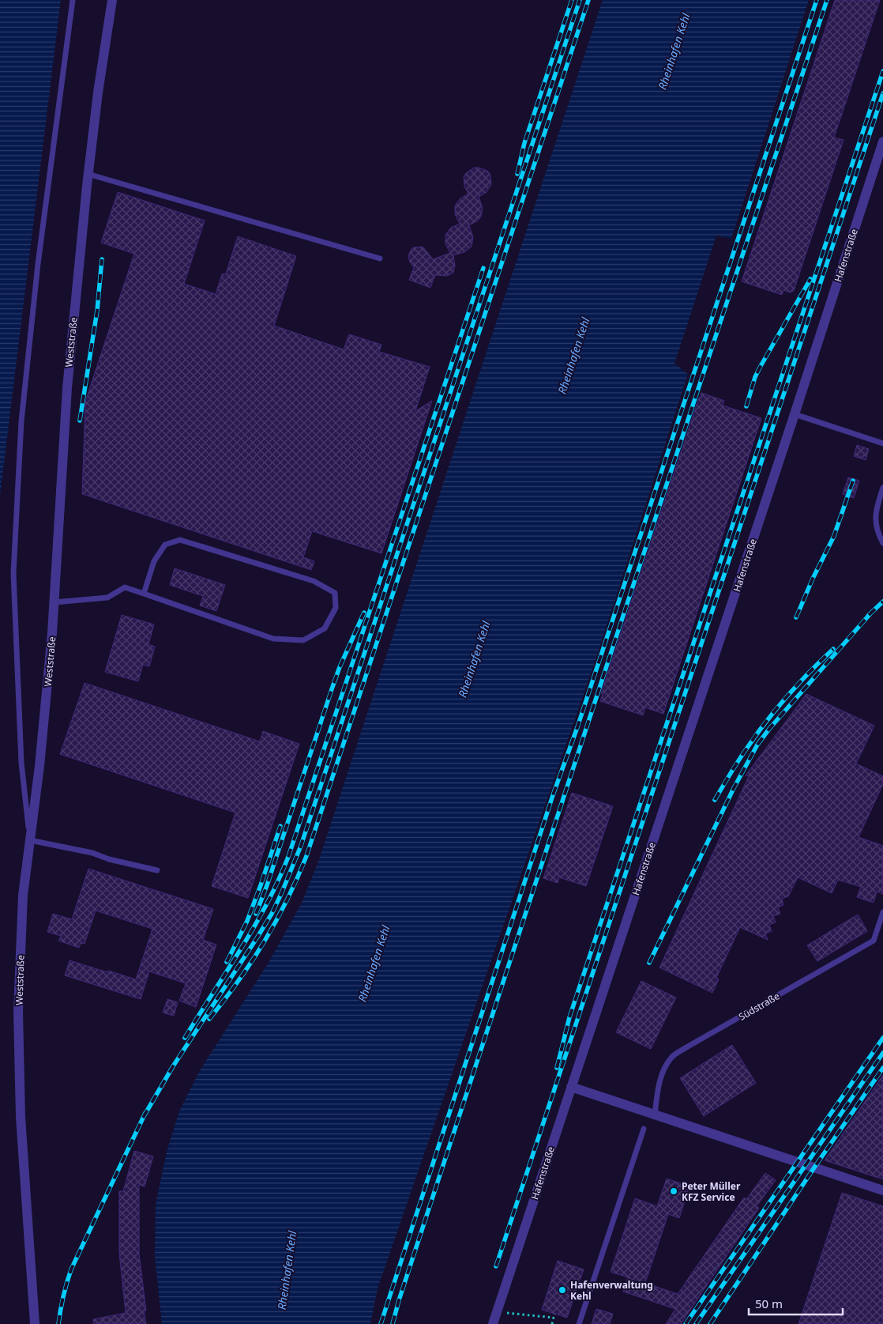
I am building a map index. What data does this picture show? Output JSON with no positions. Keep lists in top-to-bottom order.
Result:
{
  "streets": {
    "street": ["Hafenstraße", "Weststraße"],
    "lane": ["Südstraße"]
  },
  "water": ["Rheinhafen Kehl"],
  "places": ["Peter Müller KFZ Service", "Hafenverwaltung Kehl"],
  "scale_bar": "50 m"
}
